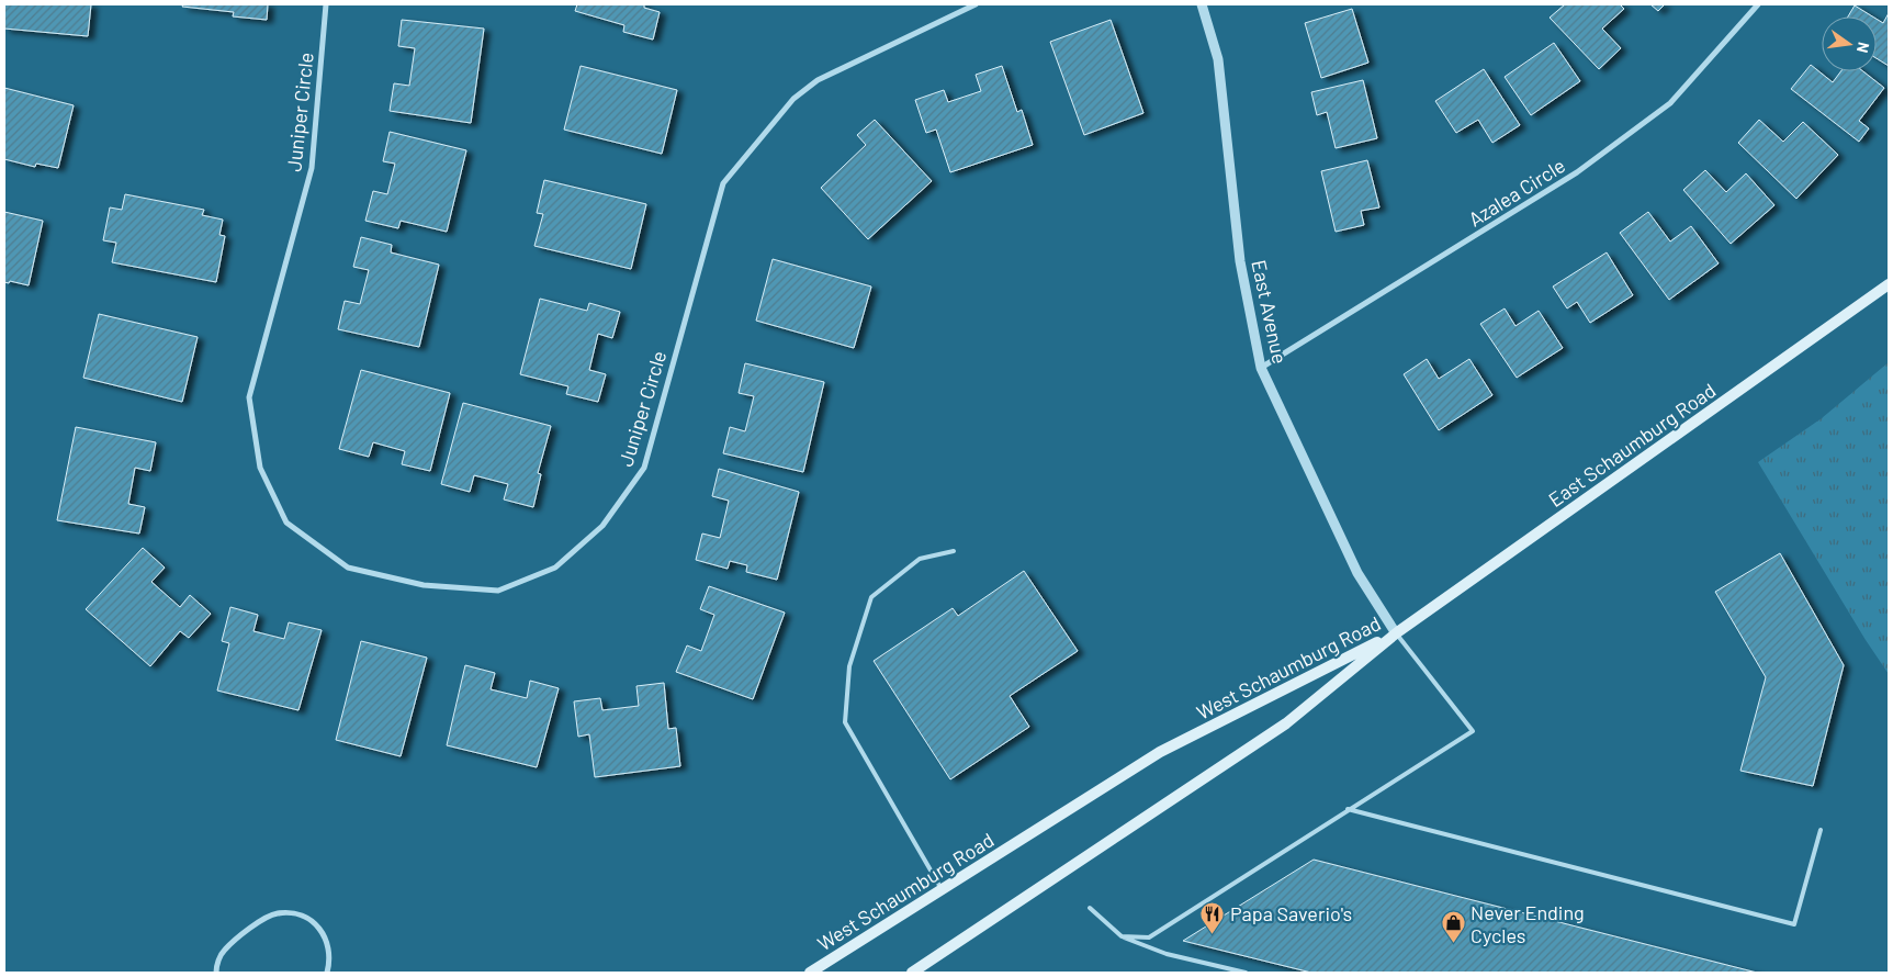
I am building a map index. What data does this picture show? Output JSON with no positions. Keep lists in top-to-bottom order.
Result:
{
  "streets": {
    "main road": ["East Schaumburg Road", "West Schaumburg Road"],
    "street": ["Juniper Circle", "Azalea Circle", "East Avenue"]
  },
  "crossings": [
    ["Azalea Circle", "East Avenue"],
    ["East Avenue", "East Schaumburg Road"],
    ["East Avenue", "West Schaumburg Road"],
    ["East Schaumburg Road", "West Schaumburg Road"]
  ],
  "places": {
    "restaurant": ["Papa Saverio's"],
    "shop": ["Never Ending Cycles"]
  },
  "north": "right"
}
